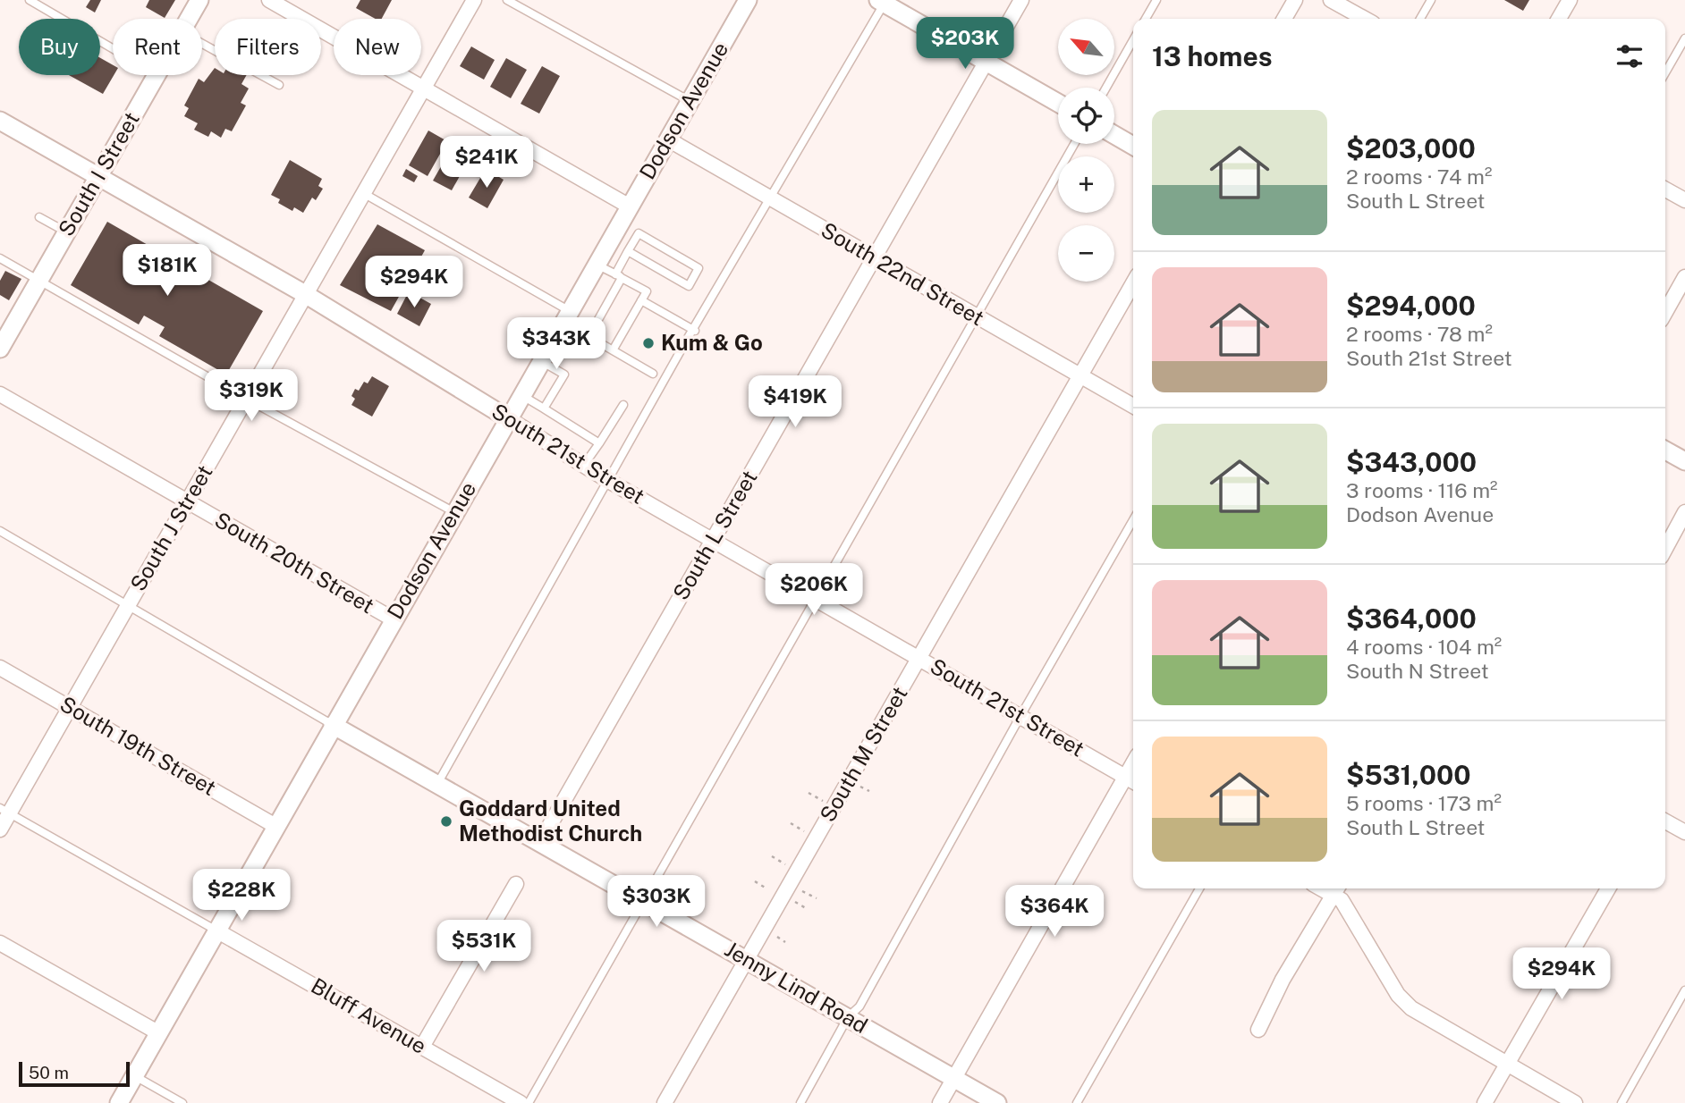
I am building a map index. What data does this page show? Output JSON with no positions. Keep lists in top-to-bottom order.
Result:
{
  "streets": {
    "street": [
      "Dodson Avenue",
      "South I Street",
      "South 22nd Street",
      "South 21st Street",
      "South J Street",
      "South L Street",
      "South 20th Street",
      "South 19th Street",
      "South M Street",
      "Jenny Lind Road",
      "Bluff Avenue"
    ]
  },
  "crossings": [
    ["Dodson Avenue", "South 22nd Street"],
    ["Dodson Avenue", "South 21st Street"],
    ["Dodson Avenue", "South 20th Street"],
    ["Dodson Avenue", "South 19th Street"],
    ["Dodson Avenue", "Jenny Lind Road"],
    ["Dodson Avenue", "Bluff Avenue"],
    ["South I Street", "South 21st Street"],
    ["South 22nd Street", "South L Street"],
    ["South 22nd Street", "South M Street"],
    ["South 21st Street", "South J Street"],
    ["South 21st Street", "South L Street"],
    ["South 21st Street", "South M Street"],
    ["South J Street", "South 20th Street"],
    ["South J Street", "South 19th Street"],
    ["South L Street", "Jenny Lind Road"],
    ["South M Street", "Jenny Lind Road"]
  ],
  "places": ["Kum & Go", "Goddard United Methodist Church"],
  "scale_bar": "50 m",
  "north": "top left",
  "page": {
    "price": [
      "$203K",
      "$241K",
      "$181K",
      "$294K",
      "$343K",
      "$319K",
      "$419K",
      "$206K",
      "$228K",
      "$303K",
      "$364K",
      "$531K",
      "$294K"
    ],
    "map_buttons": ["+", "−"],
    "chip": [
      "Buy",
      "Rent",
      "Filters",
      "New"
    ],
    "heading": "13 homes",
    "list": [
      {
        "name": "$203,000",
        "note": "2 rooms · 74 m² · South L Street"
      },
      {
        "name": "$294,000",
        "note": "2 rooms · 78 m² · South 21st Street"
      },
      {
        "name": "$343,000",
        "note": "3 rooms · 116 m² · Dodson Avenue"
      },
      {
        "name": "$364,000",
        "note": "4 rooms · 104 m² · South N Street"
      },
      {
        "name": "$531,000",
        "note": "5 rooms · 173 m² · South L Street"
      }
    ],
    "scale": "50 m"
  }
}
